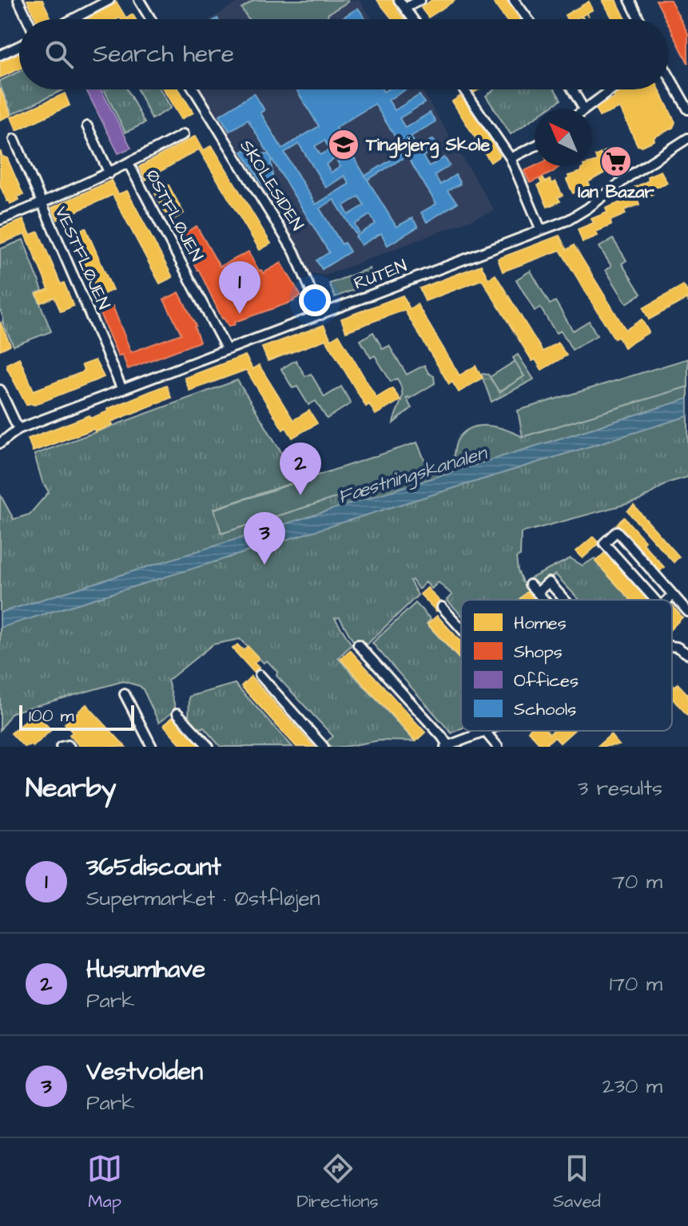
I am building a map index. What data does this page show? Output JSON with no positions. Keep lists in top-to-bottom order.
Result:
{
  "streets": {
    "street": [
      "SKOLESIDEN",
      "ØSTFLØJEN",
      "VESTFLØJEN",
      "RUTEN"
    ]
  },
  "crossings": [
    ["SKOLESIDEN", "RUTEN"],
    ["ØSTFLØJEN", "RUTEN"],
    ["VESTFLØJEN", "RUTEN"]
  ],
  "water": ["Fæstningskanalen"],
  "places": {
    "school or university": ["Tingbjerg Skole"],
    "supermarket": ["Ian Bazar"]
  },
  "legend": [
    "Homes",
    "Shops",
    "Offices",
    "Schools"
  ],
  "scale_bar": "100 m",
  "north": "top left",
  "page": {
    "search": "Search here",
    "pins": ["1", "2", "3"],
    "scale": "100 m",
    "heading": ["Nearby", "3 results"],
    "list": [
      {
        "mark": "1",
        "name": "365discount",
        "note": "Supermarket · Østfløjen",
        "value": "70 m"
      },
      {
        "mark": "2",
        "name": "Husumhave",
        "note": "Park",
        "value": "170 m"
      },
      {
        "mark": "3",
        "name": "Vestvolden",
        "note": "Park",
        "value": "230 m"
      }
    ],
    "nav": ["Map", "Directions", "Saved"]
  }
}
